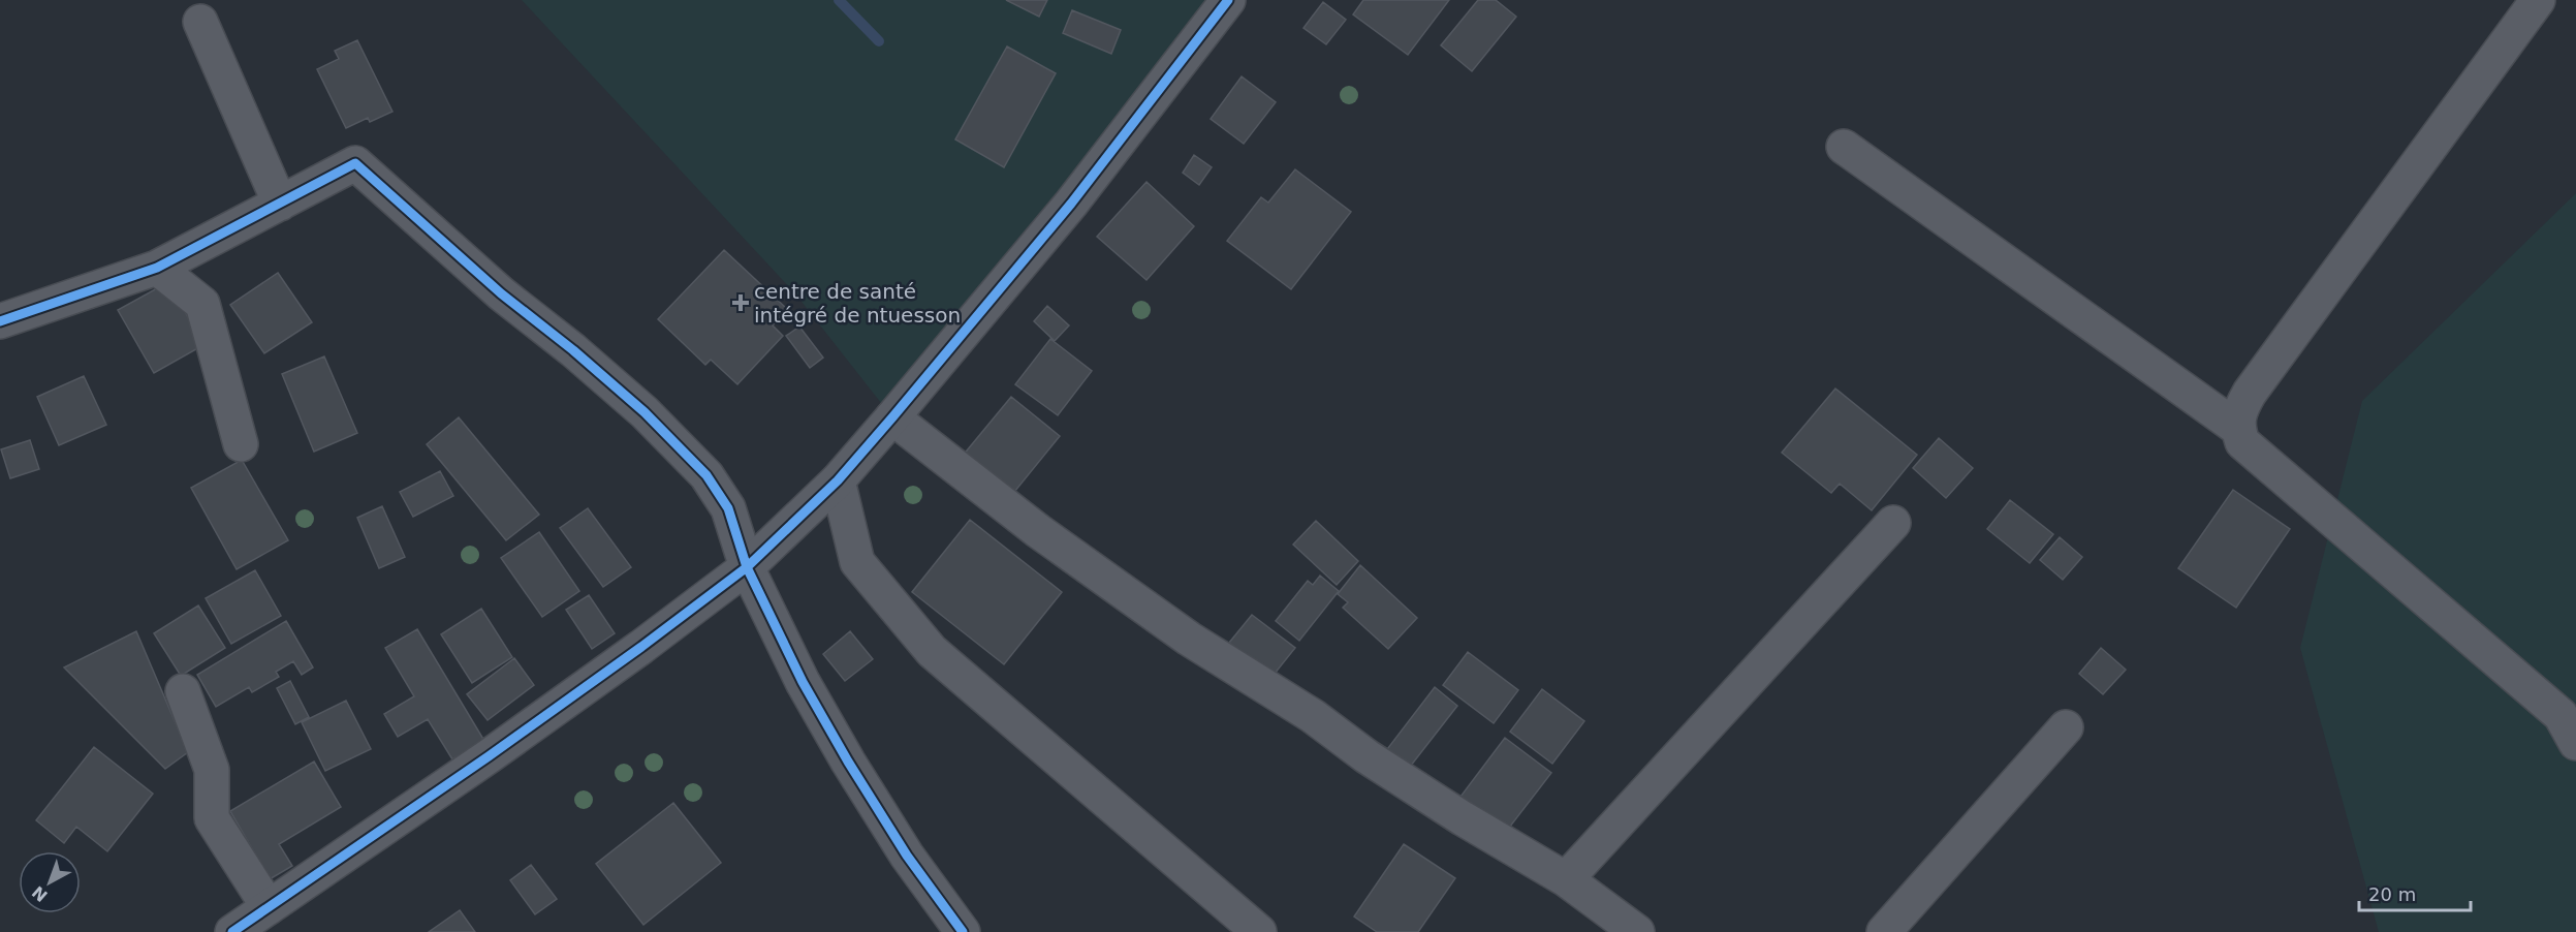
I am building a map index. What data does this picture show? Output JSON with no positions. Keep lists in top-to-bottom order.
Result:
{
  "places": {
    "health": ["centre de santé intégré de ntuesson"]
  },
  "scale_bar": "20 m",
  "north": "bottom left"
}
